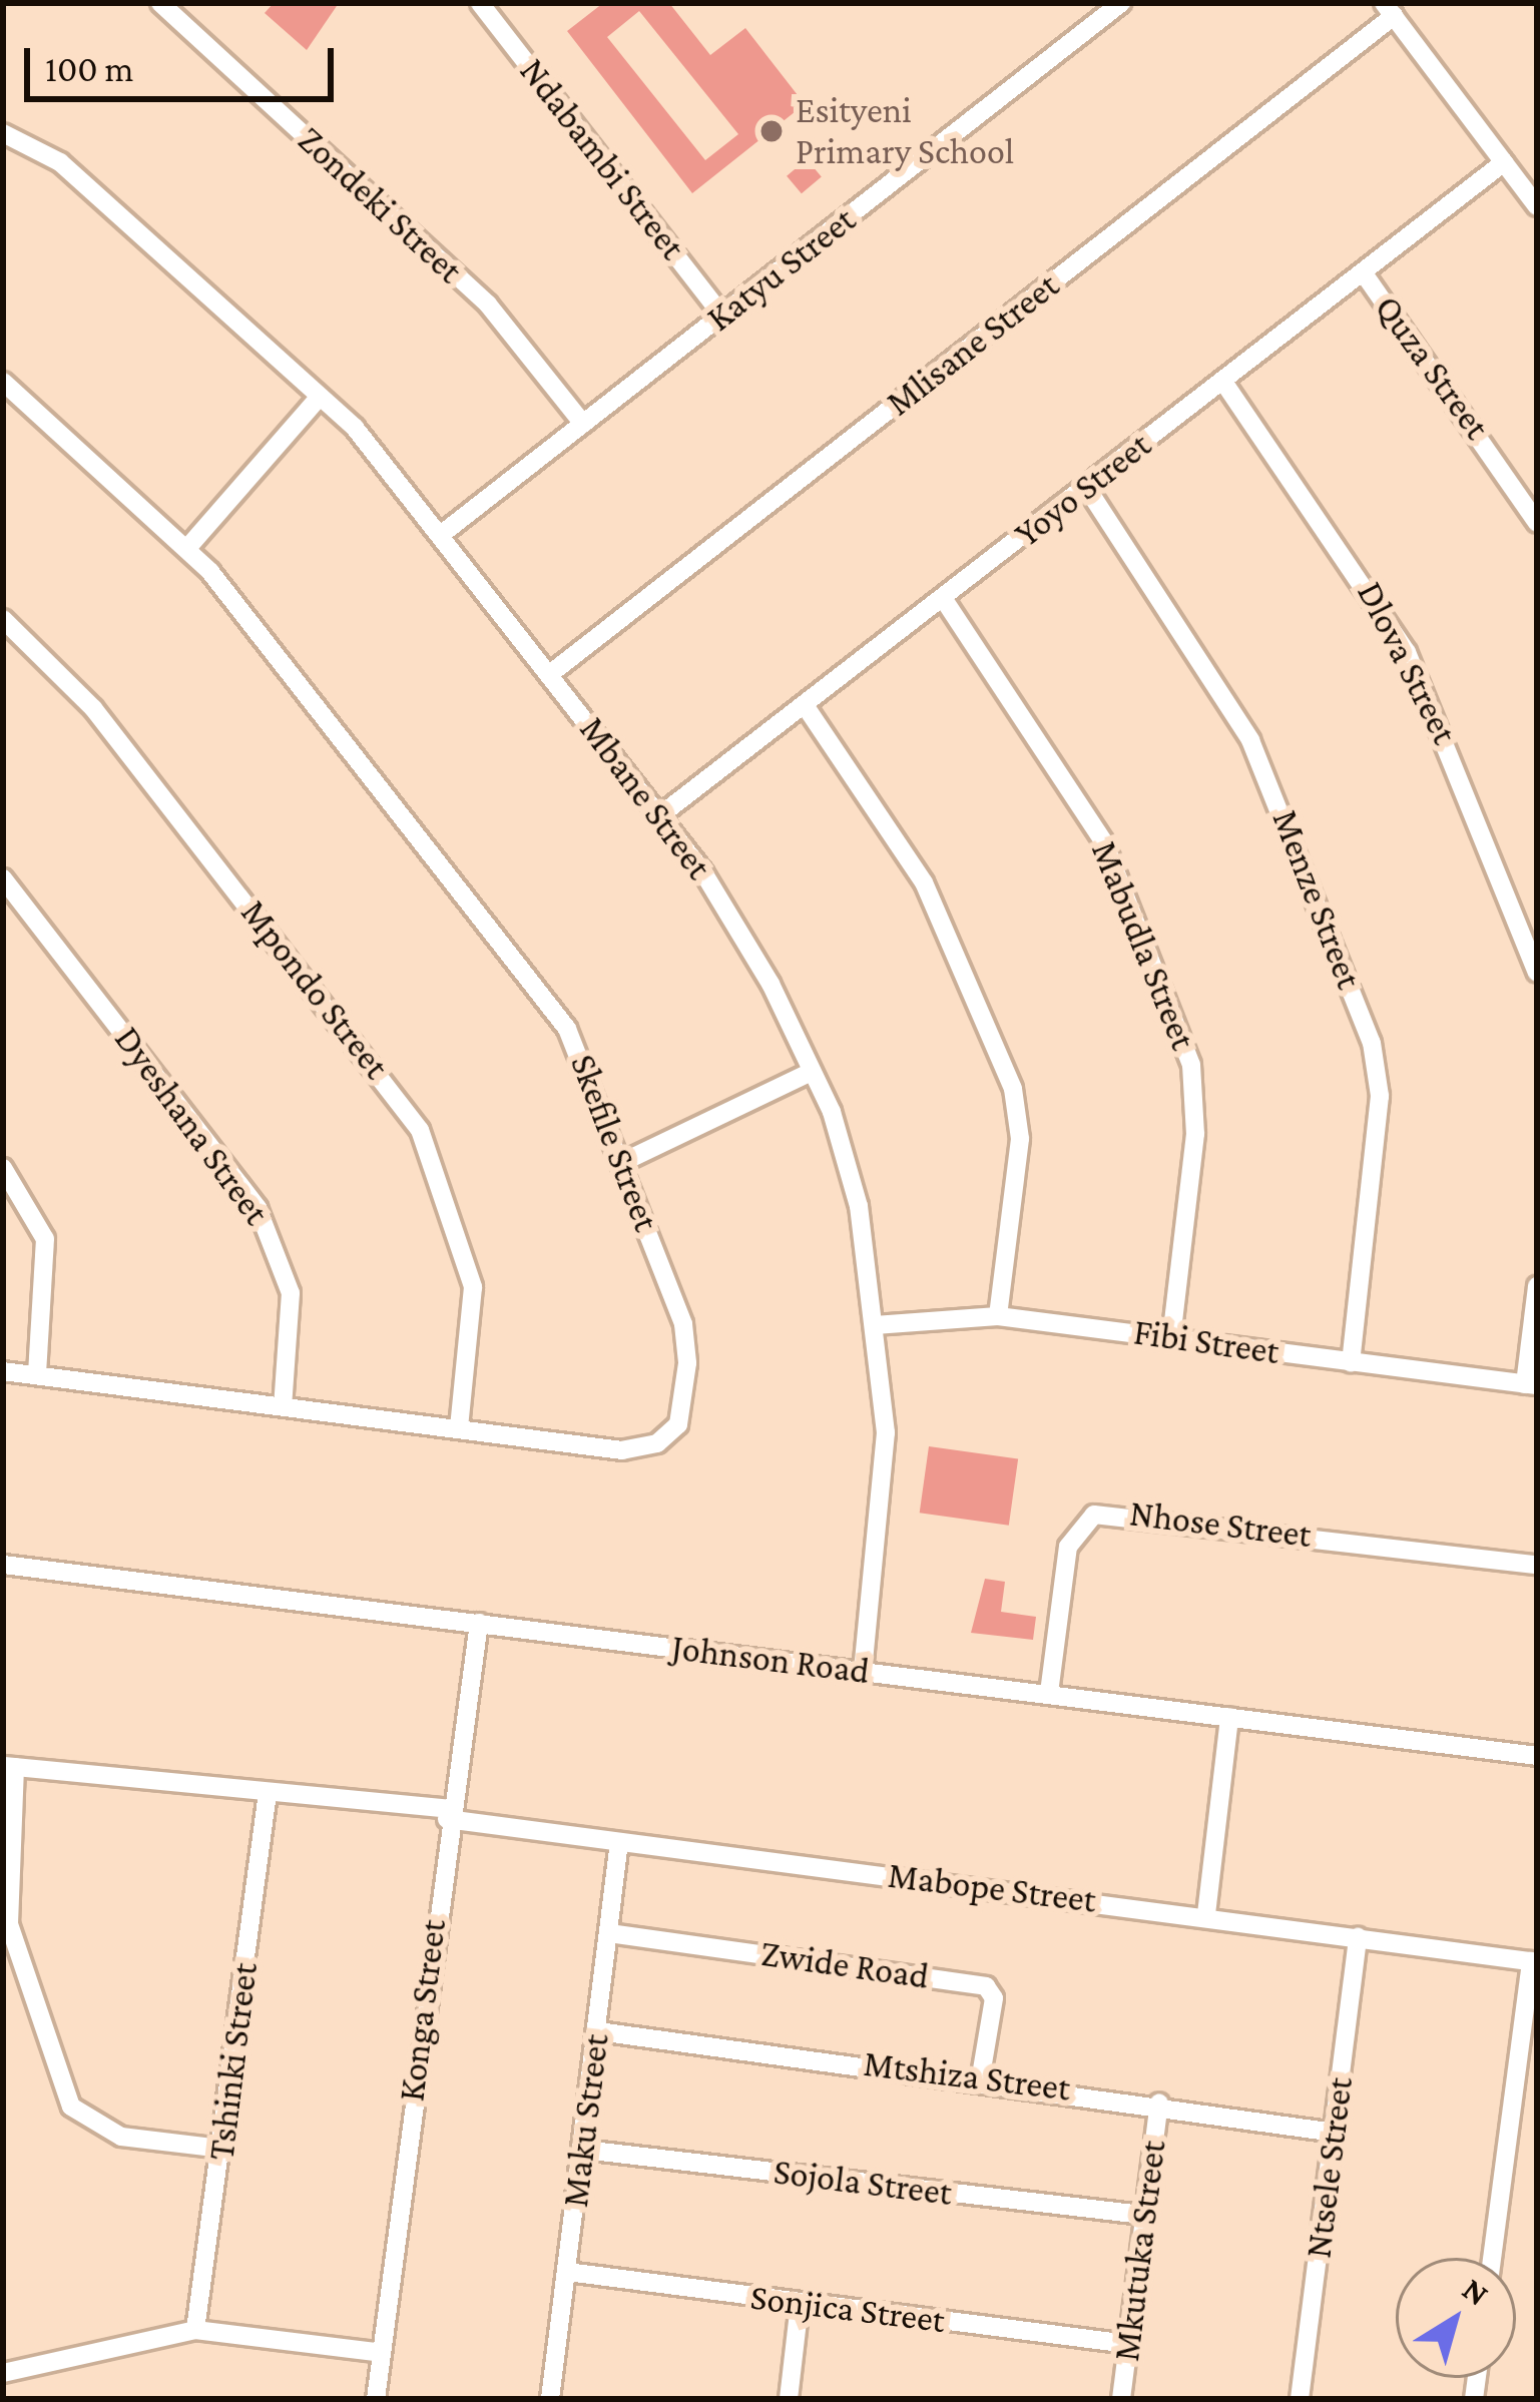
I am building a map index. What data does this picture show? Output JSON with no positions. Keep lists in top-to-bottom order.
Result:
{
  "streets": {
    "street": [
      "Ndabambi Street",
      "Zondeki Street",
      "Katyu Street",
      "Mlisane Street",
      "Quza Street",
      "Yoyo Street",
      "Dlova Street",
      "Mbane Street",
      "Menze Street",
      "Mabudla Street",
      "Mpondo Street",
      "Dyeshana Street",
      "Skefile Street",
      "Fibi Street",
      "Nhose Street",
      "Johnson Road",
      "Mabope Street",
      "Zwide Road",
      "Konga Street",
      "Tshinki Street",
      "Mtshiza Street",
      "Maku Street",
      "Ntsele Street",
      "Sojola Street",
      "Mkutuka Street",
      "Sonjica Street"
    ]
  },
  "crossings": [
    ["Ndabambi Street", "Katyu Street"],
    ["Zondeki Street", "Katyu Street"],
    ["Katyu Street", "Mbane Street"],
    ["Mlisane Street", "Mbane Street"],
    ["Quza Street", "Yoyo Street"],
    ["Yoyo Street", "Dlova Street"],
    ["Yoyo Street", "Mbane Street"],
    ["Yoyo Street", "Menze Street"],
    ["Yoyo Street", "Mabudla Street"],
    ["Mbane Street", "Fibi Street"],
    ["Mbane Street", "Johnson Road"],
    ["Menze Street", "Fibi Street"],
    ["Mabudla Street", "Fibi Street"],
    ["Mpondo Street", "Skefile Street"],
    ["Dyeshana Street", "Skefile Street"],
    ["Nhose Street", "Johnson Road"],
    ["Johnson Road", "Konga Street"],
    ["Mabope Street", "Konga Street"],
    ["Mabope Street", "Tshinki Street"],
    ["Mabope Street", "Maku Street"],
    ["Mabope Street", "Ntsele Street"],
    ["Zwide Road", "Mtshiza Street"],
    ["Zwide Road", "Maku Street"],
    ["Mtshiza Street", "Maku Street"],
    ["Mtshiza Street", "Ntsele Street"],
    ["Mtshiza Street", "Mkutuka Street"],
    ["Maku Street", "Sojola Street"],
    ["Maku Street", "Sonjica Street"],
    ["Sojola Street", "Mkutuka Street"],
    ["Mkutuka Street", "Sonjica Street"]
  ],
  "places": ["Esityeni Primary School"],
  "scale_bar": "100 m",
  "north": "top right"
}
